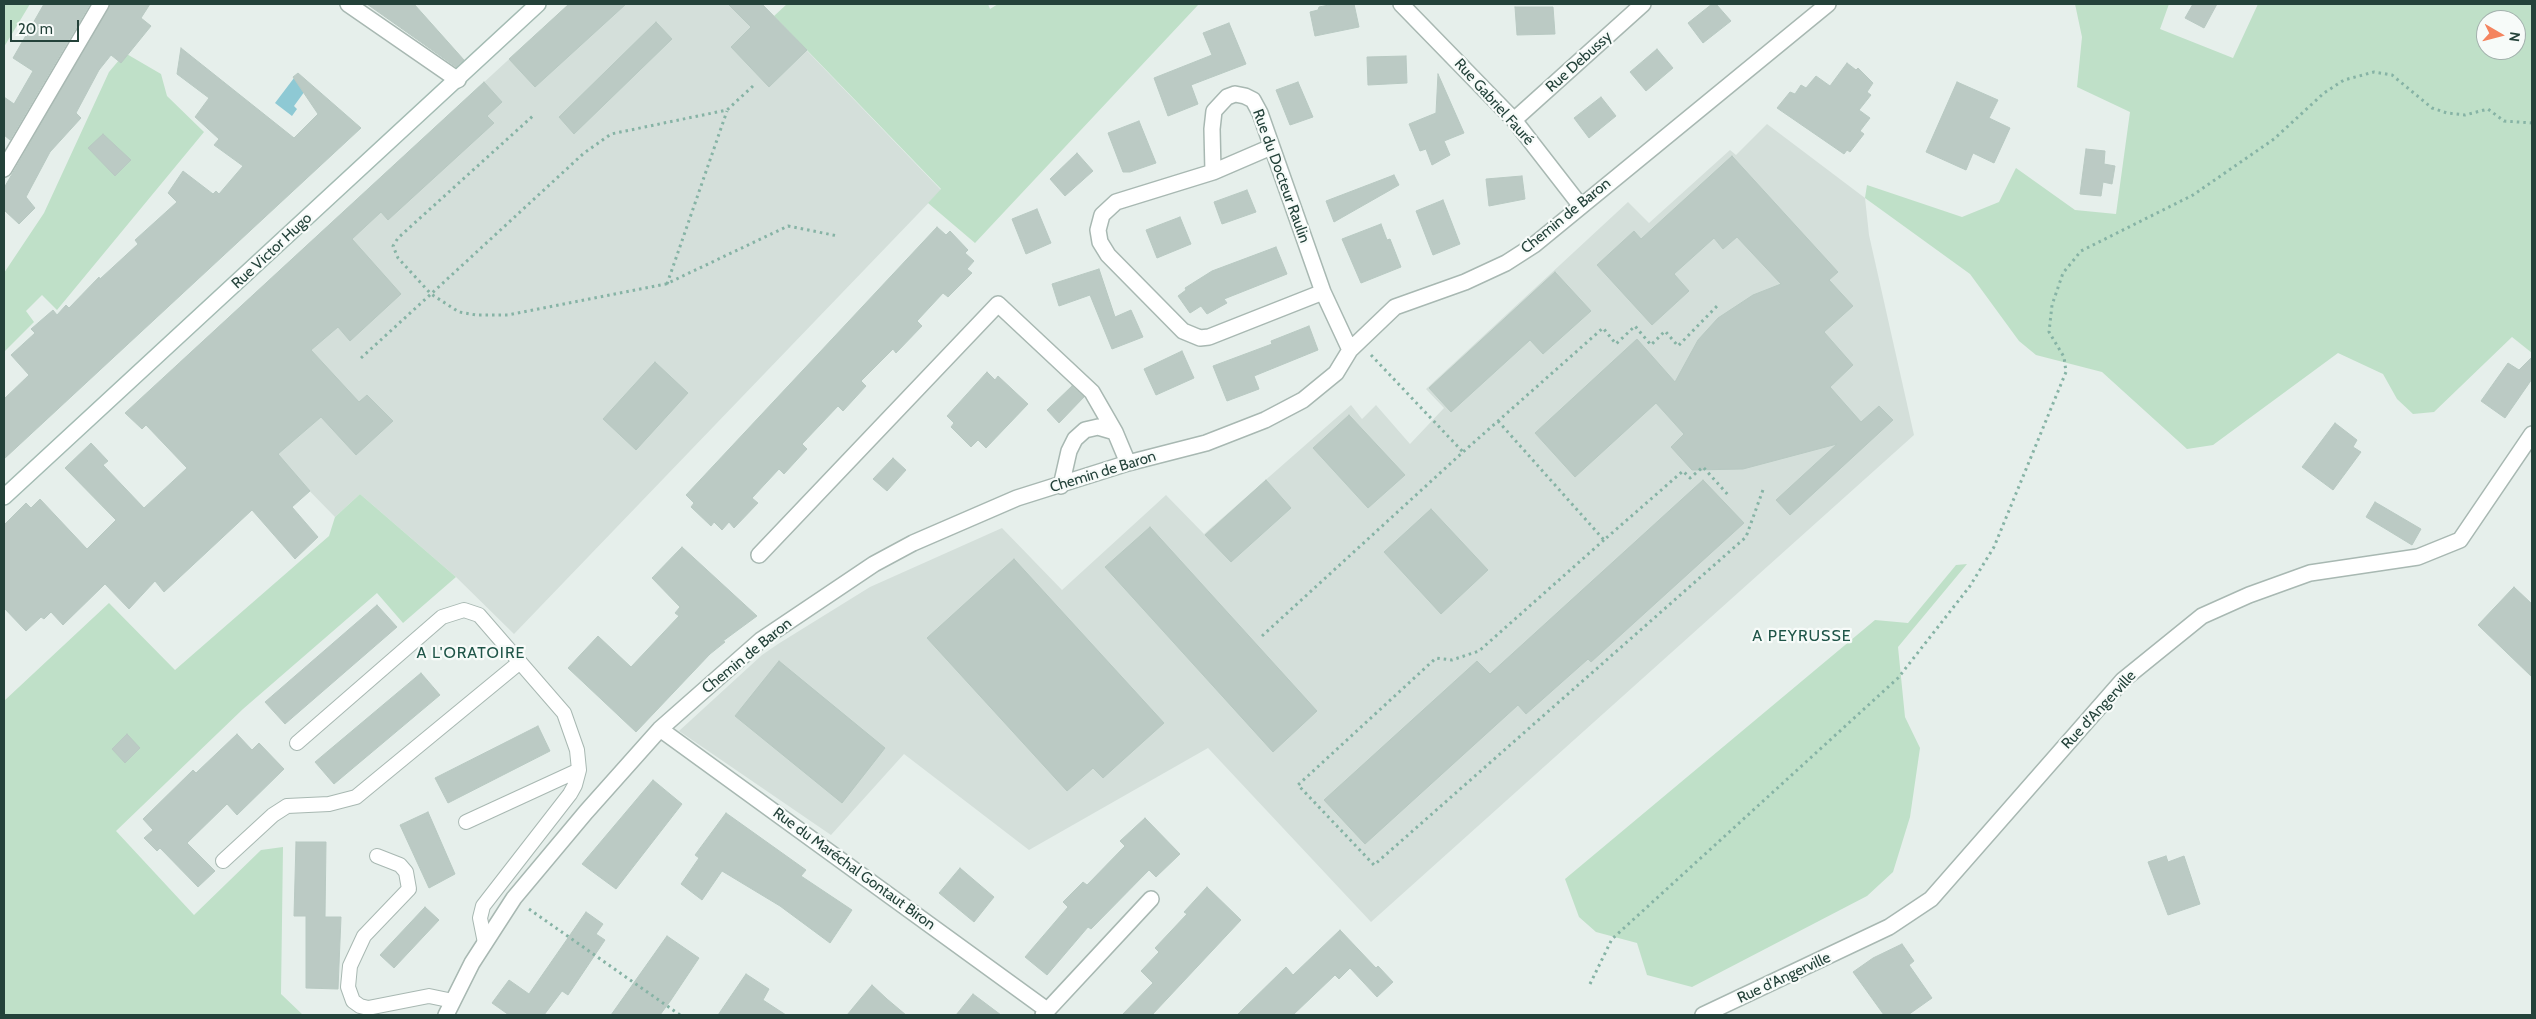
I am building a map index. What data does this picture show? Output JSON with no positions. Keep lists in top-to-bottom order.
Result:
{
  "streets": {
    "street": [
      "Rue Debussy",
      "Rue Gabriel Fauré",
      "Rue du Docteur Raulin",
      "Chemin de Baron",
      "Rue Victor Hugo",
      "Rue d'Angerville",
      "Rue du Maréchal Gontaut Biron"
    ]
  },
  "crossings": [
    ["Rue Debussy", "Rue Gabriel Fauré"],
    ["Rue Gabriel Fauré", "Chemin de Baron"],
    ["Rue du Docteur Raulin", "Chemin de Baron"],
    ["Chemin de Baron", "Rue du Maréchal Gontaut Biron"]
  ],
  "districts": ["A PEYRUSSE", "A L'ORATOIRE"],
  "scale_bar": "20 m",
  "north": "right"
}
